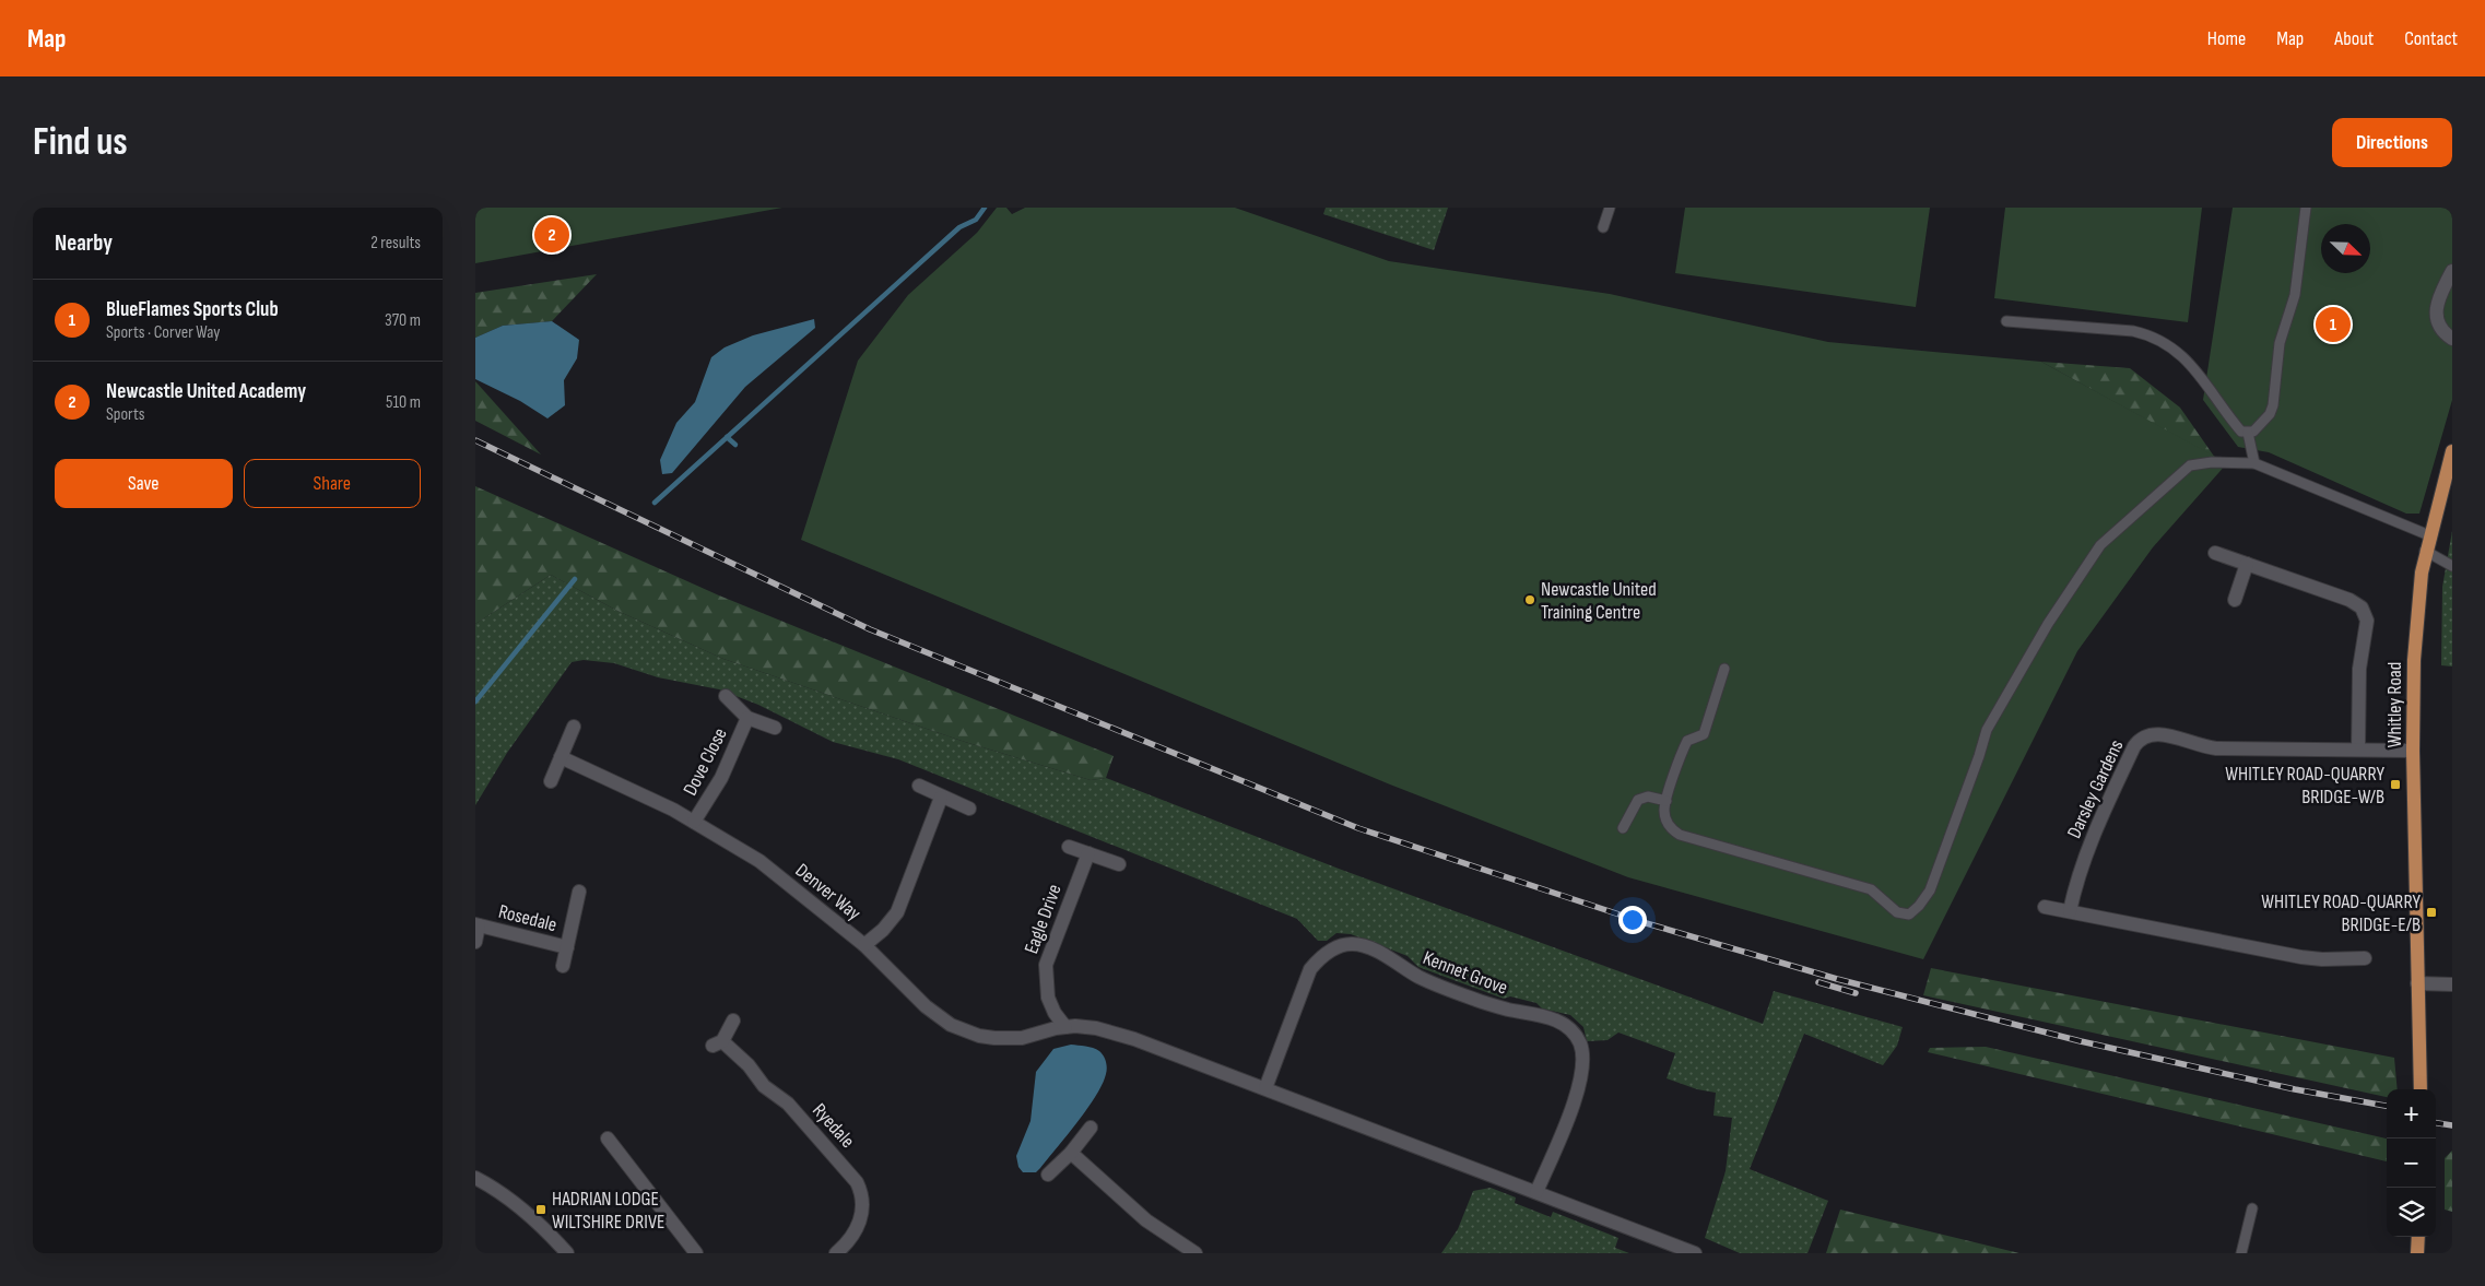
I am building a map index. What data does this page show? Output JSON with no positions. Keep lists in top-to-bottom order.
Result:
{
  "streets": {
    "main road": ["Whitley Road"],
    "street": [
      "Dove Close",
      "Darsley Gardens",
      "Denver Way",
      "Rosedale",
      "Eagle Drive",
      "Kennet Grove",
      "Ryedale"
    ]
  },
  "crossings": [
    ["Whitley Road", "Darsley Gardens"],
    ["Dove Close", "Denver Way"],
    ["Denver Way", "Eagle Drive"],
    ["Denver Way", "Kennet Grove"]
  ],
  "places": {
    "other": ["Newcastle United Training Centre"],
    "transit": ["WHITLEY ROAD-QUARRY BRIDGE-W/B", "WHITLEY ROAD-QUARRY BRIDGE-E/B", "HADRIAN LODGE WILTSHIRE DRIVE"]
  },
  "north": "bottom right",
  "page": {
    "header": "Map",
    "nav": [
      "Home",
      "Map",
      "About",
      "Contact"
    ],
    "buttons": [
      "Directions",
      ["Save", "Share"]
    ],
    "title": "Find us",
    "heading": ["Nearby", "2 results"],
    "pins": ["2", "1"],
    "list": [
      {
        "mark": "1",
        "name": "BlueFlames Sports Club",
        "note": "Sports · Corver Way",
        "value": "370 m"
      },
      {
        "mark": "2",
        "name": "Newcastle United Academy",
        "note": "Sports",
        "value": "510 m"
      }
    ],
    "map_buttons": ["+", "−"]
  }
}
